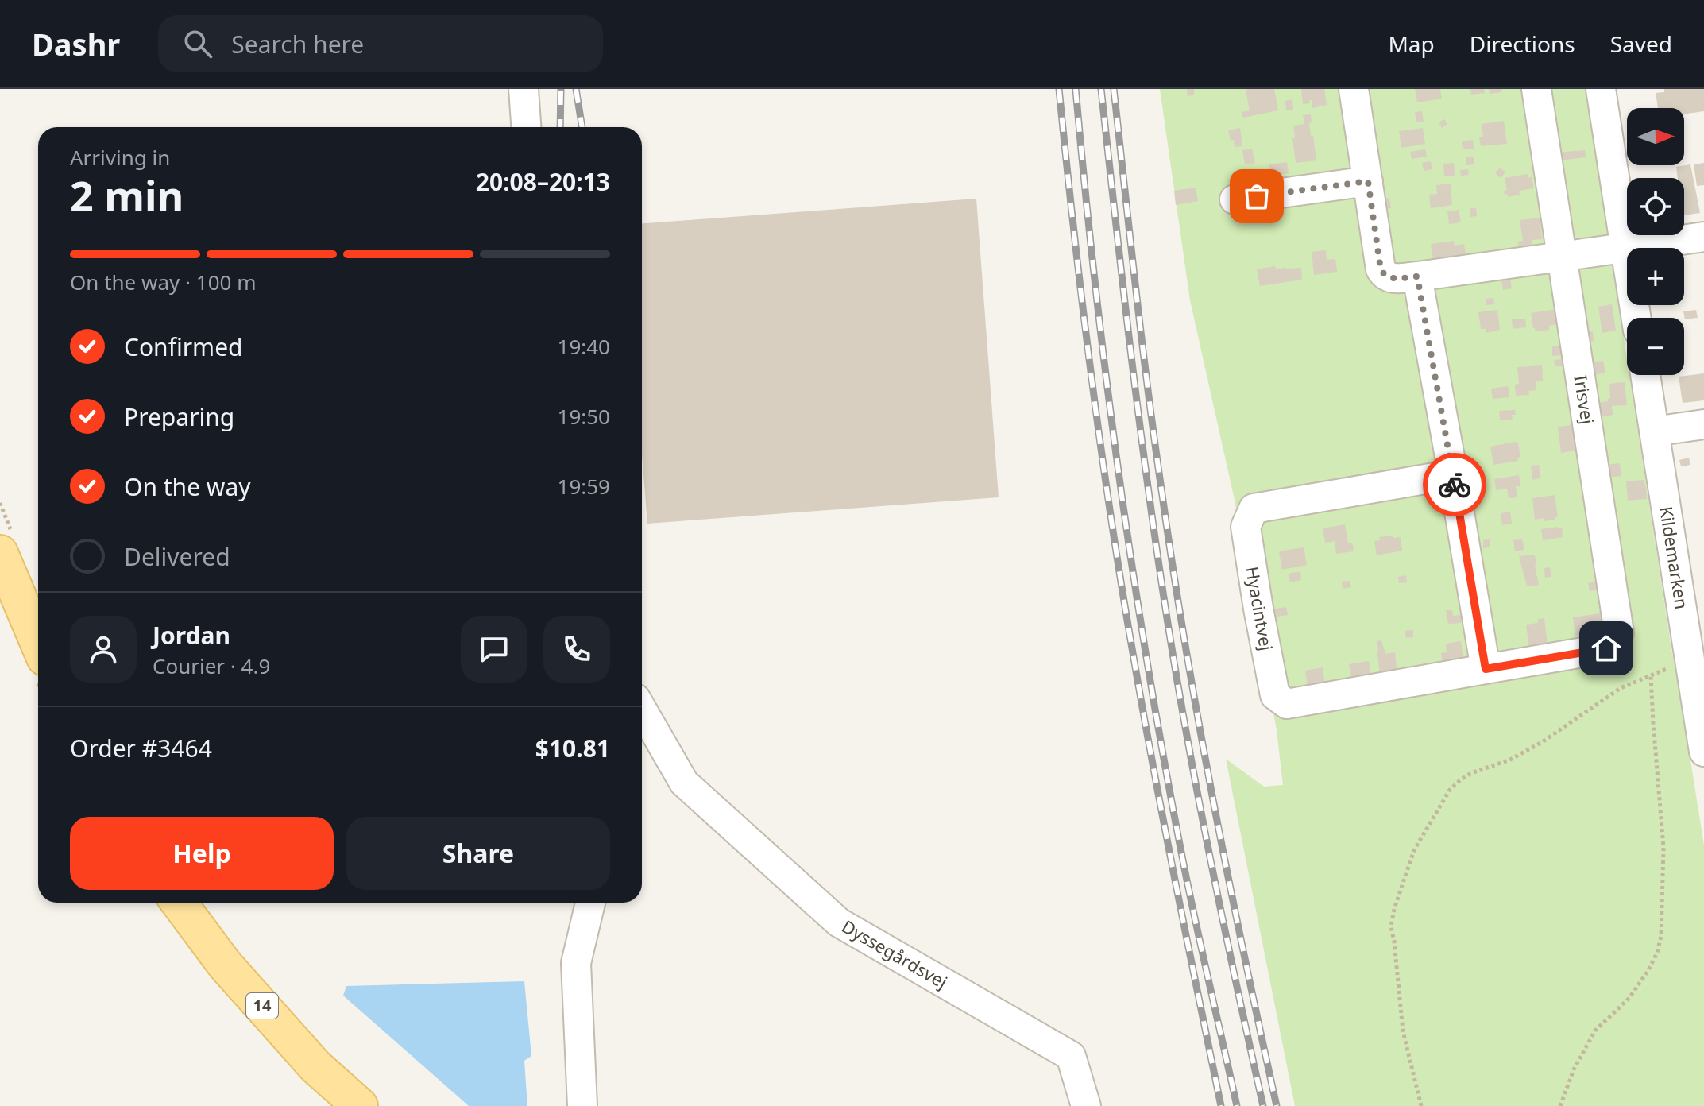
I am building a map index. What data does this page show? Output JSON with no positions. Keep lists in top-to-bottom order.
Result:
{
  "streets": {
    "main road": ["14"],
    "street": [
      "Irisvej",
      "Kildemarken",
      "Hyacintvej",
      "Dyssegårdsvej"
    ]
  },
  "crossings": [
    ["Irisvej", "Hyacintvej"]
  ],
  "north": "right",
  "page": {
    "header": "Dashr",
    "search": "Search here",
    "nav": ["Map", "Directions", "Saved"],
    "map_buttons": ["+", "−"],
    "heading": ["2 min", "Arriving in", "20:08–20:13"],
    "panel": [
      "Jordan",
      "Courier · 4.9",
      "Order #3464",
      "$10.81"
    ],
    "bar": "On the way · 100 m",
    "list": [
      ["Confirmed", "19:40"],
      ["Preparing", "19:50"],
      ["On the way", "19:59"],
      "Delivered"
    ],
    "buttons": ["Help", "Share"]
  }
}
